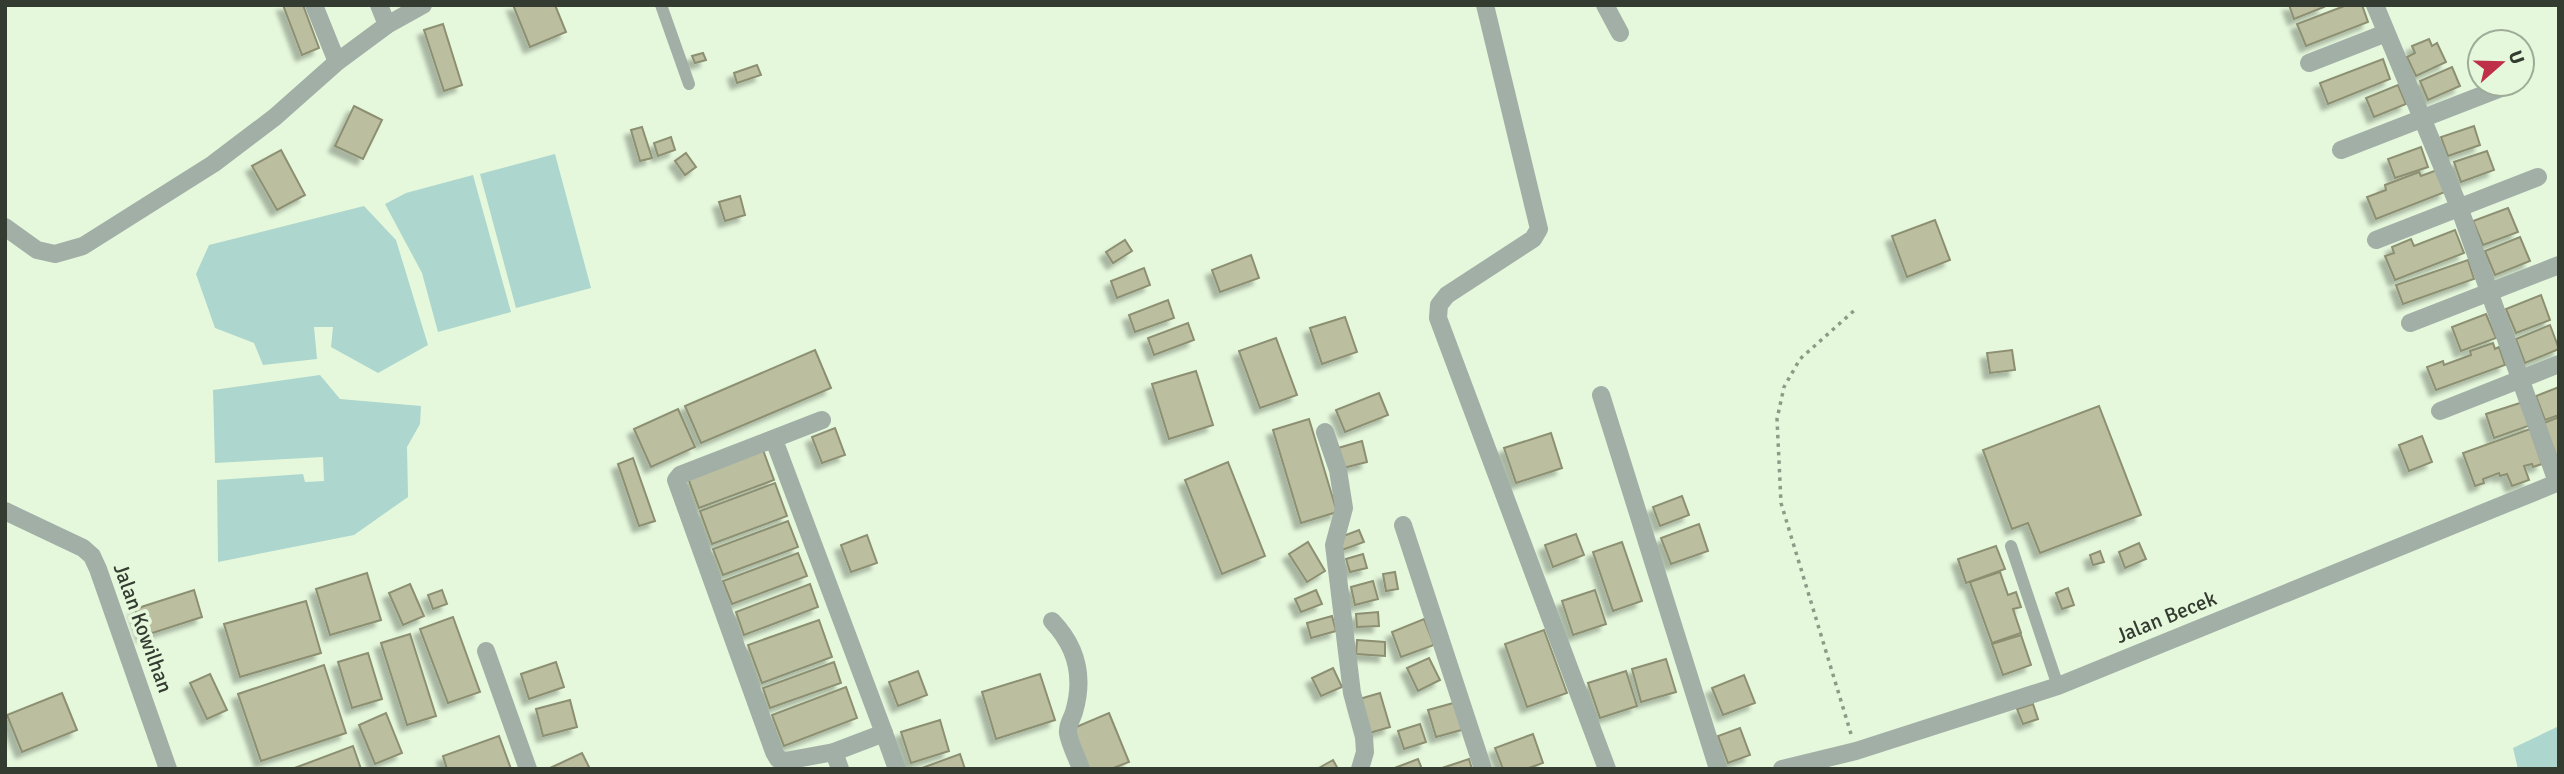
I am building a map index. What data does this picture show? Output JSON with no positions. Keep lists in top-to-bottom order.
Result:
{
  "streets": {
    "street": ["Jalan Becek", "Jalan Kowilhan"]
  },
  "north": "right"
}
